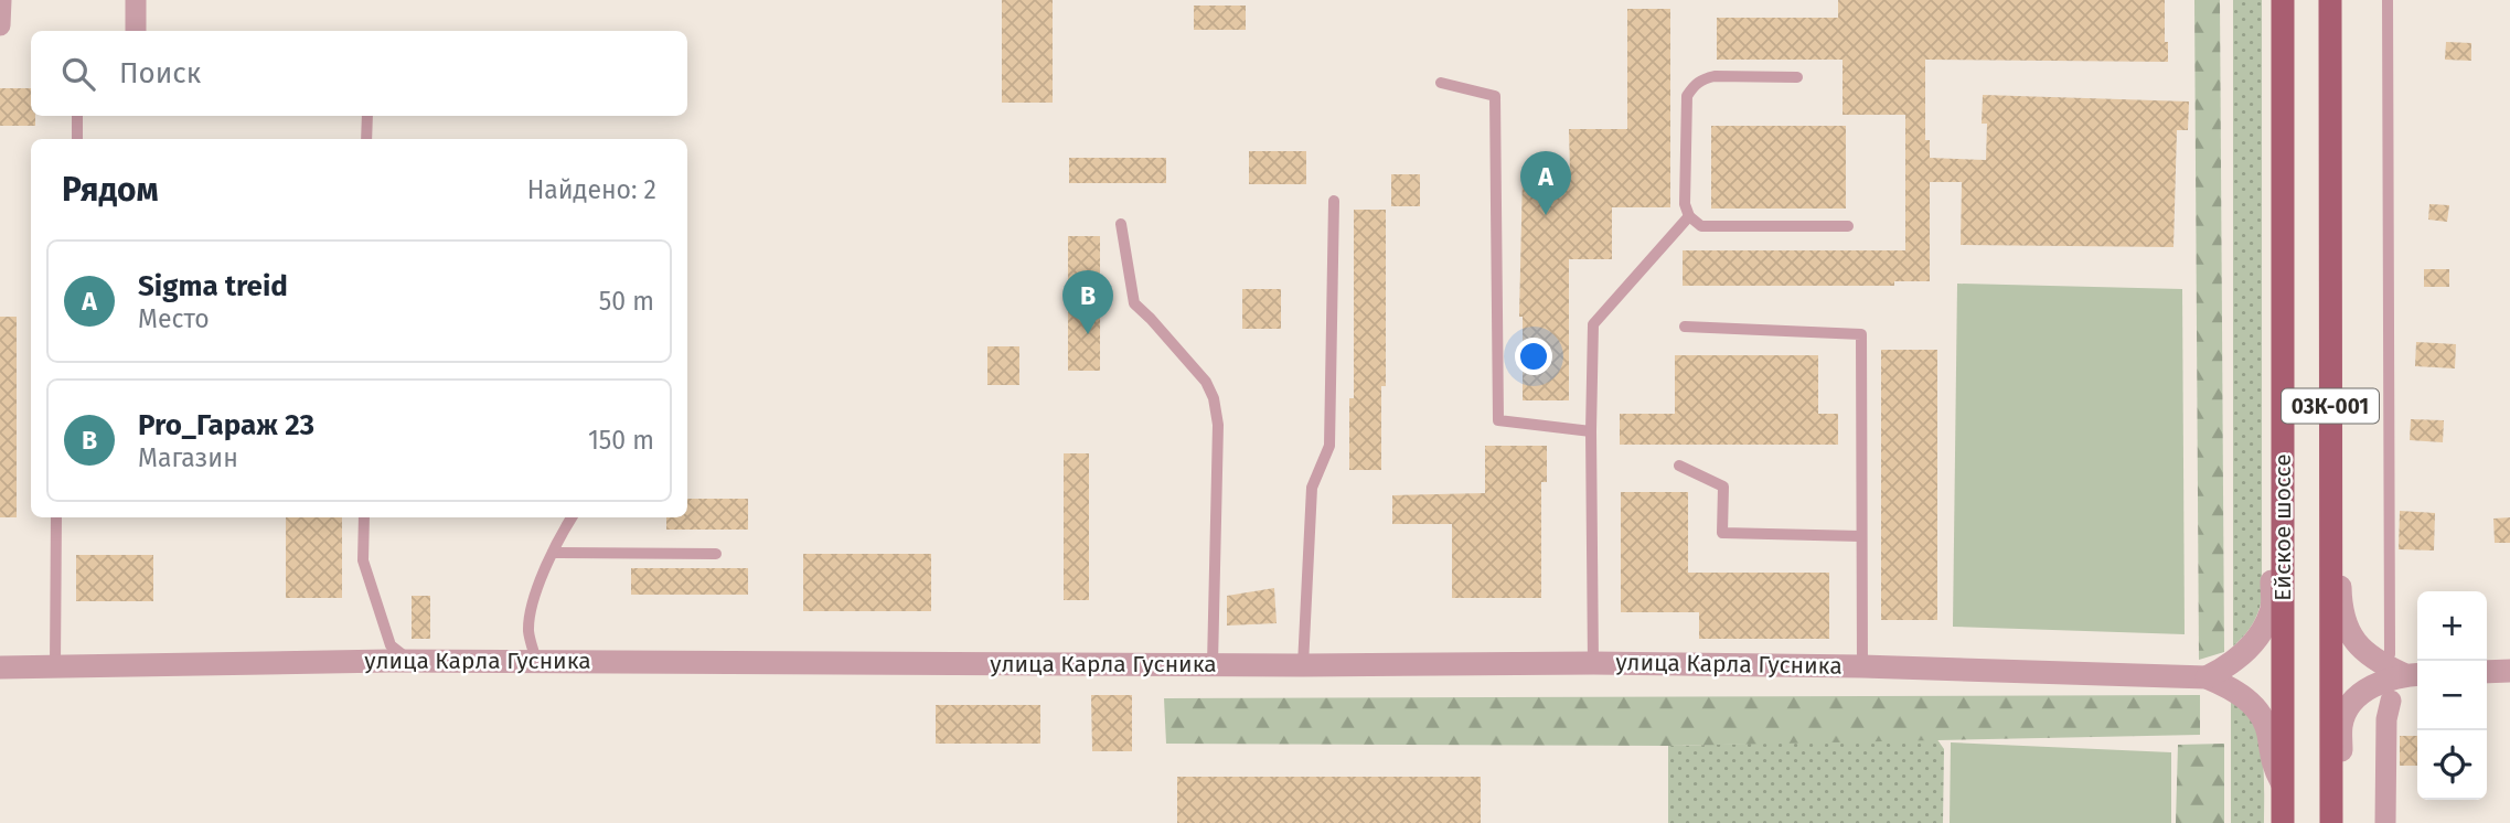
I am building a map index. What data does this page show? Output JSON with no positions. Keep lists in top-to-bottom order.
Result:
{
  "streets": {
    "main road": ["03К-001", "Ейское шоссе"],
    "street": ["улица Карла Гусника"]
  },
  "page": {
    "search": "Поиск",
    "heading": ["Рядом", "Найдено: 2"],
    "pins": ["A", "B"],
    "list": [
      {
        "mark": "A",
        "name": "Sigma treid",
        "note": "Место",
        "value": "50 m"
      },
      {
        "mark": "B",
        "name": "Pro_Гараж 23",
        "note": "Магазин",
        "value": "150 m"
      }
    ],
    "map_buttons": ["+", "−"]
  }
}
